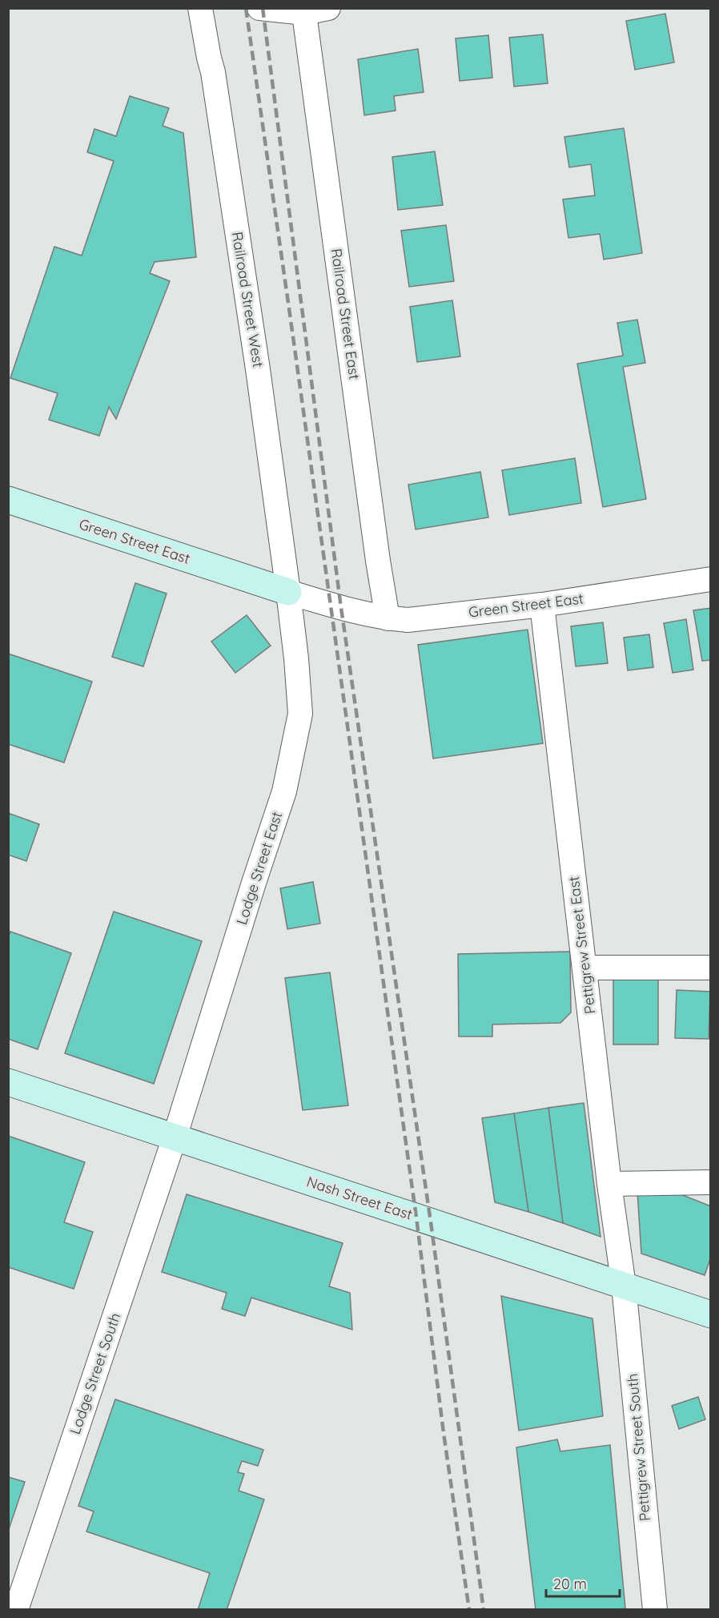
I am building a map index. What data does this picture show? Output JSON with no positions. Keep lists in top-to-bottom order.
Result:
{
  "streets": {
    "main road": ["Green Street East", "Nash Street East"],
    "street": [
      "Railroad Street West",
      "Railroad Street East",
      "Lodge Street East",
      "Pettigrew Street East",
      "Lodge Street South",
      "Pettigrew Street South"
    ]
  },
  "crossings": [
    ["Railroad Street West", "Green Street East"],
    ["Railroad Street West", "Lodge Street East"],
    ["Railroad Street East", "Green Street East"],
    ["Green Street East", "Lodge Street East"],
    ["Green Street East", "Pettigrew Street East"],
    ["Lodge Street East", "Nash Street East"],
    ["Lodge Street East", "Lodge Street South"],
    ["Pettigrew Street East", "Nash Street East"],
    ["Pettigrew Street East", "Pettigrew Street South"],
    ["Nash Street East", "Lodge Street South"],
    ["Nash Street East", "Pettigrew Street South"]
  ],
  "scale_bar": "20 m"
}
